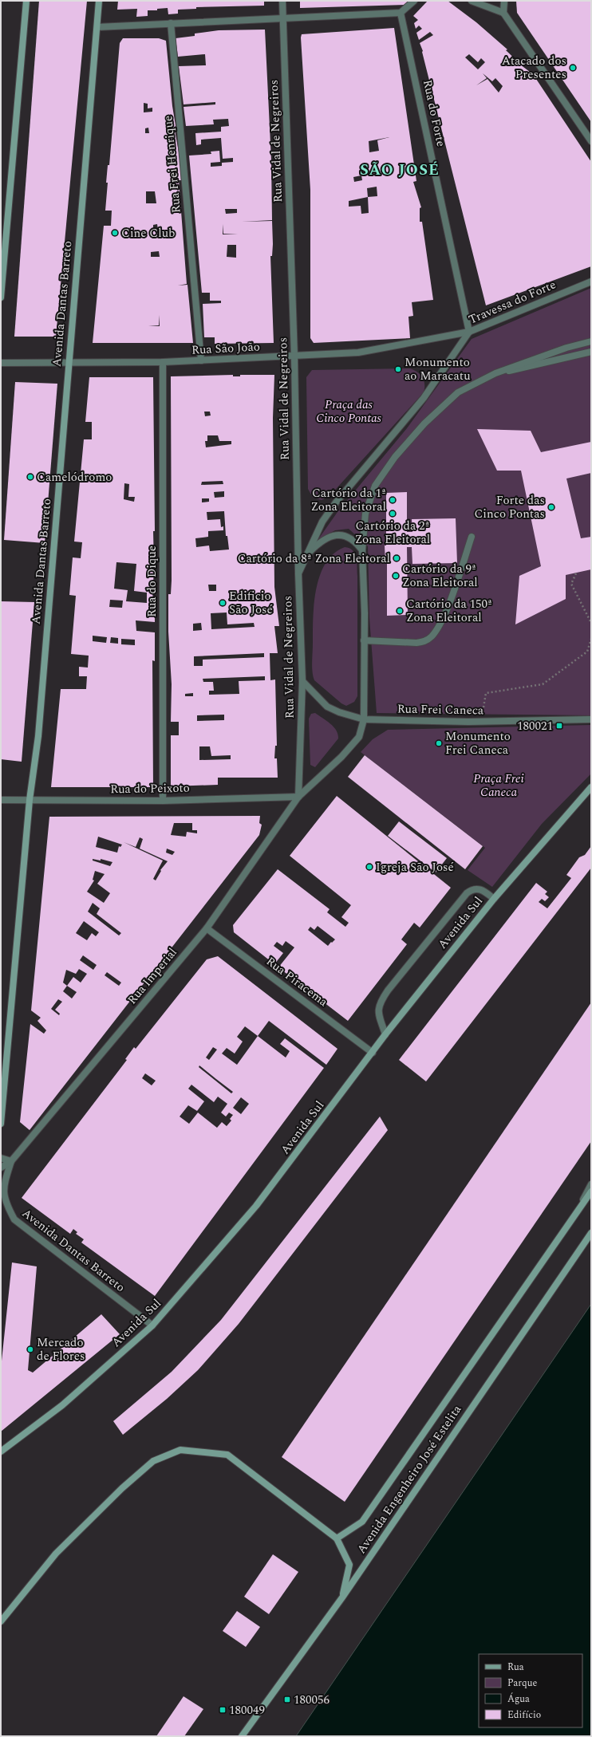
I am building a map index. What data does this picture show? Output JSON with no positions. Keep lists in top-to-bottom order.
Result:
{
  "streets": {
    "main road": ["Avenida Dantas Barreto", "Avenida Sul", "Avenida Engenheiro José Estelita"],
    "street": [
      "Rua do Forte",
      "Rua Vidal de Negreiros",
      "Rua Frei Henrique",
      "Travessa do Forte",
      "Rua São João",
      "Rua do Dique",
      "Rua Frei Caneca",
      "Rua do Peixoto",
      "Rua Imperial",
      "Rua Piracema"
    ]
  },
  "crossings": [
    ["Rua do Forte", "Travessa do Forte"],
    ["Rua do Forte", "Rua São João"],
    ["Rua Vidal de Negreiros", "Travessa do Forte"],
    ["Rua Vidal de Negreiros", "Rua São João"],
    ["Rua Vidal de Negreiros", "Rua Frei Caneca"],
    ["Rua Vidal de Negreiros", "Rua do Peixoto"],
    ["Rua Vidal de Negreiros", "Rua Imperial"],
    ["Rua Frei Henrique", "Rua São João"],
    ["Travessa do Forte", "Rua São João"],
    ["Avenida Dantas Barreto", "Rua São João"],
    ["Avenida Dantas Barreto", "Rua do Peixoto"],
    ["Avenida Dantas Barreto", "Avenida Sul"],
    ["Avenida Dantas Barreto", "Rua Imperial"],
    ["Rua São João", "Rua do Dique"],
    ["Rua do Dique", "Rua do Peixoto"],
    ["Rua do Peixoto", "Rua Imperial"],
    ["Avenida Sul", "Rua Piracema"],
    ["Rua Imperial", "Rua Piracema"]
  ],
  "districts": ["SÃO JOSÉ"],
  "parks": ["Praça das Cinco Pontas", "Praça Frei Caneca"],
  "places": {
    "other": [
      "Atacado dos Presentes",
      "Cine Club",
      "Monumento ao Maracatu",
      "Camelódromo",
      "Cartório da 1ª Zona Eleitoral",
      "Forte das Cinco Pontas",
      "Cartório da 2ª Zona Eleitoral",
      "Cartório da 8ª Zona Eleitoral",
      "Cartório da 9ª Zona Eleitoral",
      "Edificio São José",
      "Cartório da 150ª Zona Eleitoral",
      "Monumento Frei Caneca",
      "Igreja São José",
      "Mercado de Flores"
    ],
    "transit": ["180021", "180056", "180049"]
  },
  "legend": [
    "Rua",
    "Parque",
    "Água",
    "Edifício"
  ]
}
